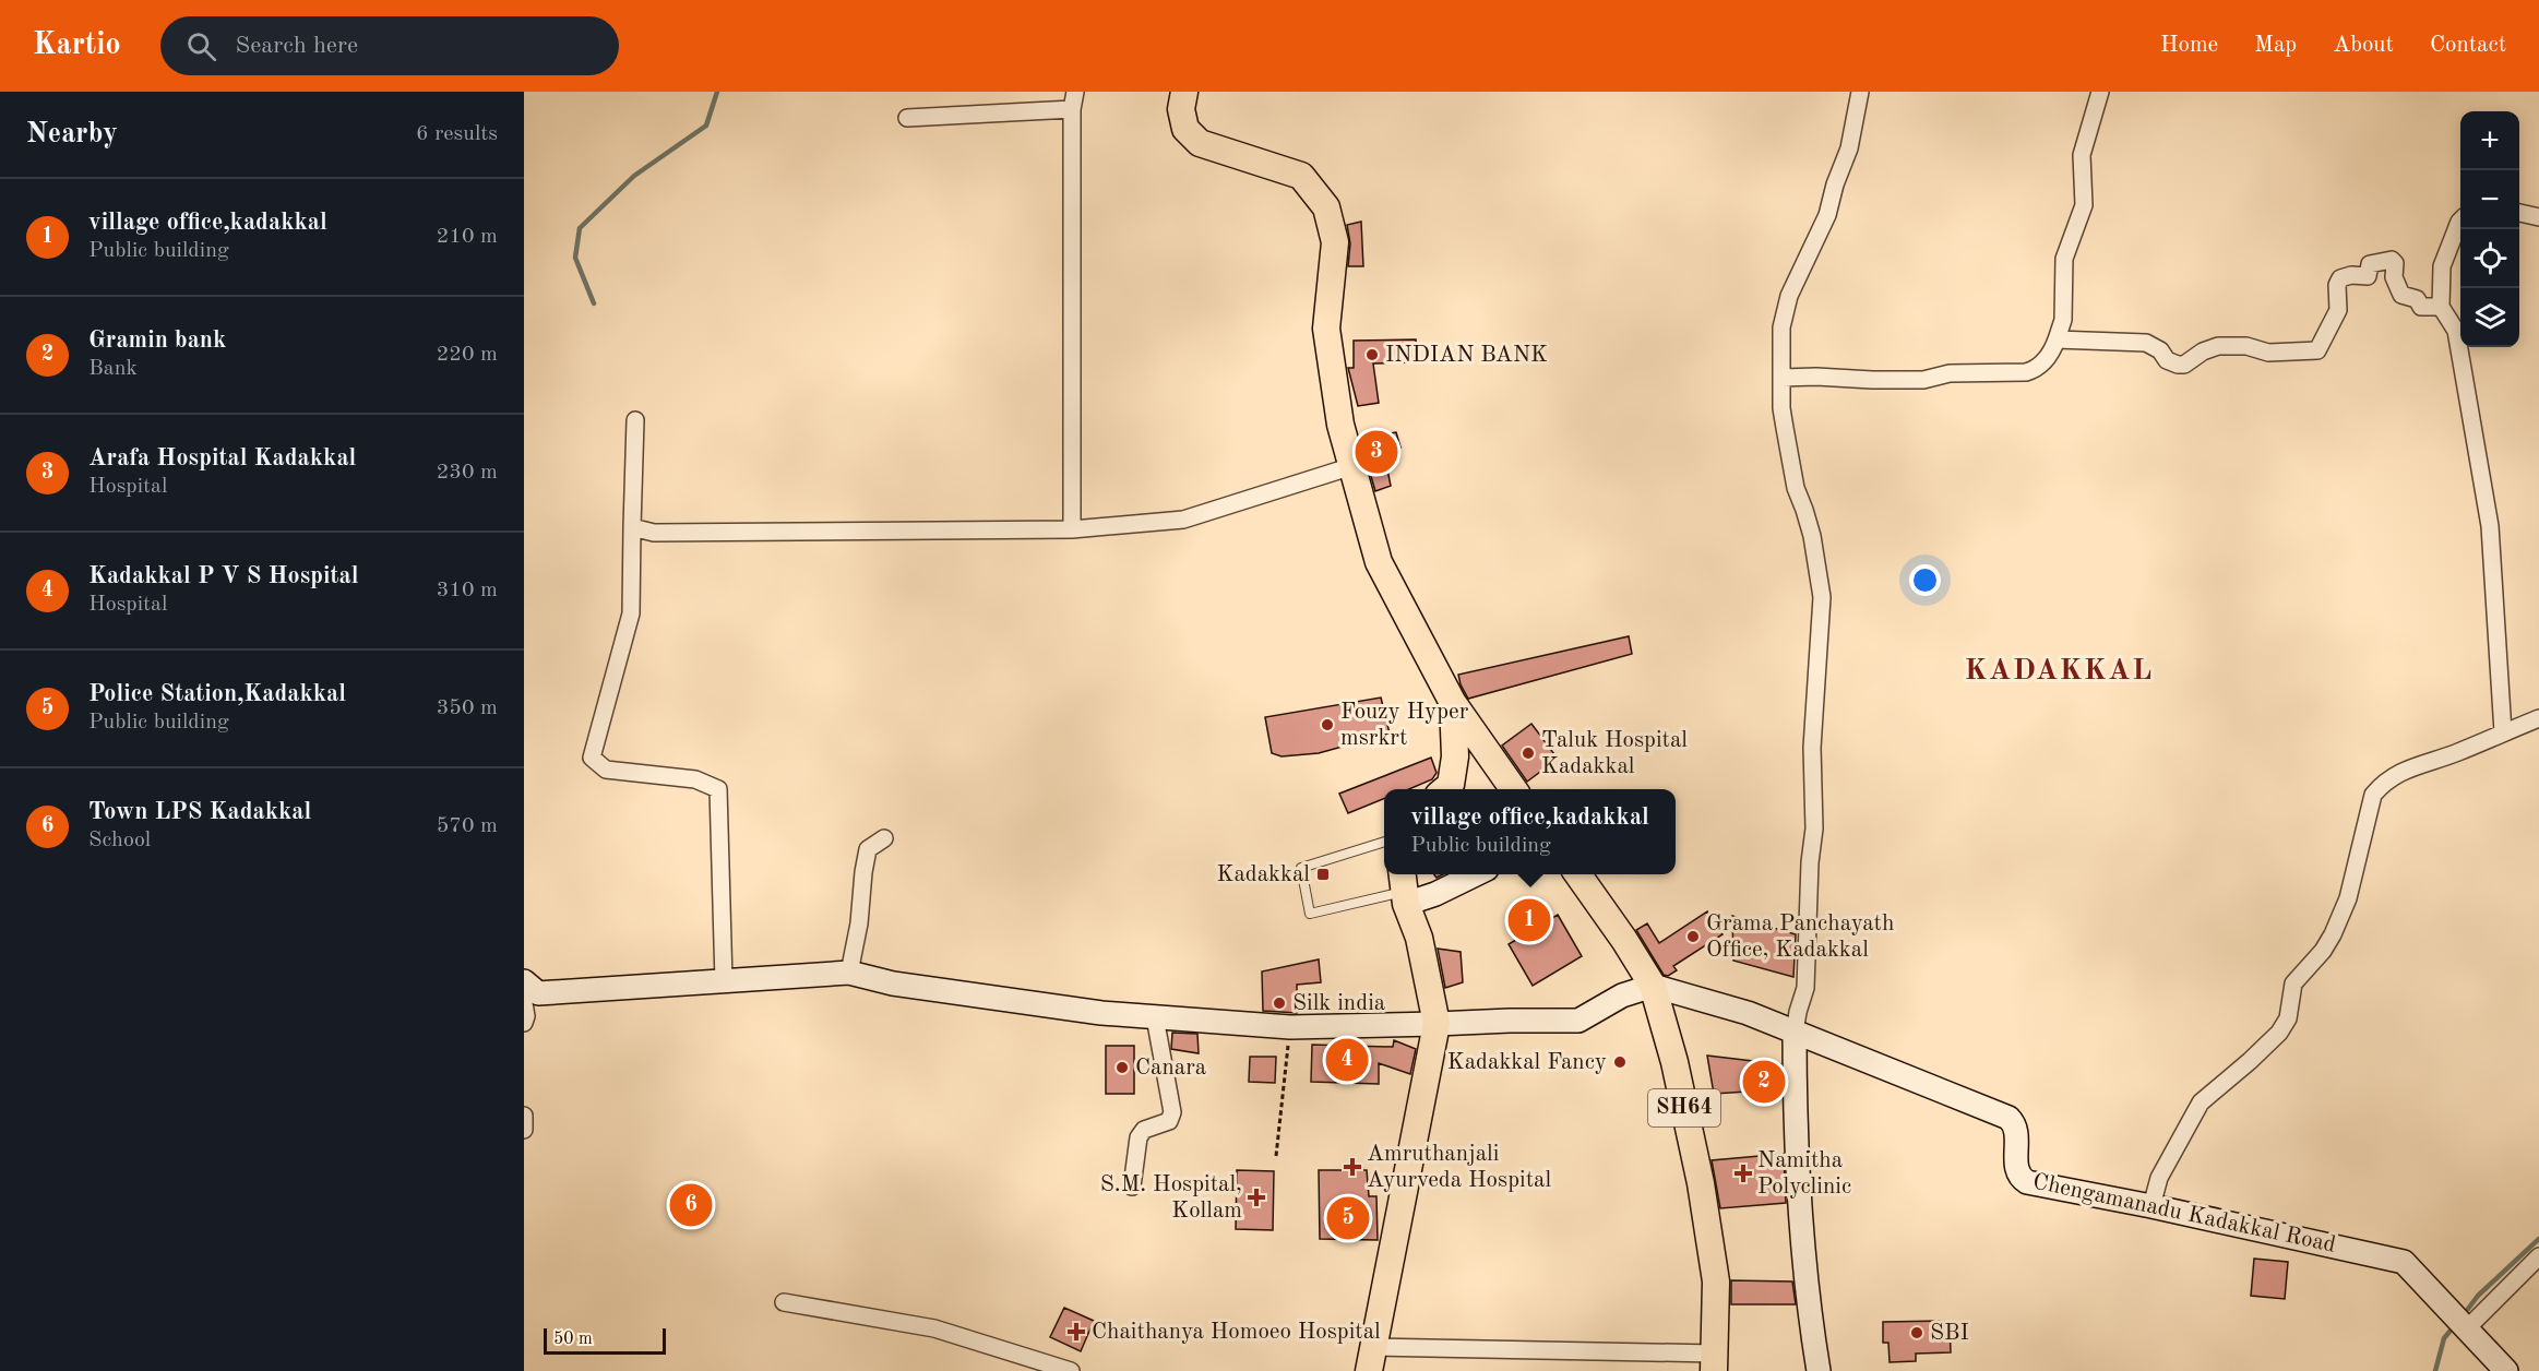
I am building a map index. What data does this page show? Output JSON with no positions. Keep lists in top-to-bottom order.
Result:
{
  "streets": {
    "main road": ["SH64"],
    "street": ["Chengamanadu Kadakkal Road"]
  },
  "crossings": [
    ["SH64", "Chengamanadu Kadakkal Road"]
  ],
  "districts": ["KADAKKAL"],
  "places": {
    "other": [
      "INDIAN BANK",
      "Fouzy Hyper msrkrt",
      "Taluk Hospital Kadakkal",
      "Grama Panchayath Office, Kadakkal",
      "Silk india",
      "Kadakkal Fancy",
      "Canara",
      "SBI"
    ],
    "transit": ["Kadakkal"],
    "health": [
      "Amruthanjali Ayurveda Hospital",
      "Namitha Polyclinic",
      "S.M. Hospital, Kollam",
      "Chaithanya Homoeo Hospital"
    ]
  },
  "scale_bar": "50 m",
  "page": {
    "header": "Kartio",
    "search": "Search here",
    "nav": [
      "Home",
      "Map",
      "About",
      "Contact"
    ],
    "heading": ["Nearby", "6 results"],
    "map_buttons": ["+", "−"],
    "list": [
      {
        "mark": "1",
        "name": "village office,kadakkal",
        "note": "Public building",
        "value": "210 m"
      },
      {
        "mark": "2",
        "name": "Gramin bank",
        "note": "Bank",
        "value": "220 m"
      },
      {
        "mark": "3",
        "name": "Arafa Hospital Kadakkal",
        "note": "Hospital",
        "value": "230 m"
      },
      {
        "mark": "4",
        "name": "Kadakkal P V S Hospital",
        "note": "Hospital",
        "value": "310 m"
      },
      {
        "mark": "5",
        "name": "Police Station,Kadakkal",
        "note": "Public building",
        "value": "350 m"
      },
      {
        "mark": "6",
        "name": "Town LPS Kadakkal",
        "note": "School",
        "value": "570 m"
      }
    ],
    "pins": [
      "3",
      "1",
      "4",
      "2",
      "6",
      "5"
    ],
    "popup": ["village office,kadakkal", "Public building"],
    "scale": "50 m"
  }
}
